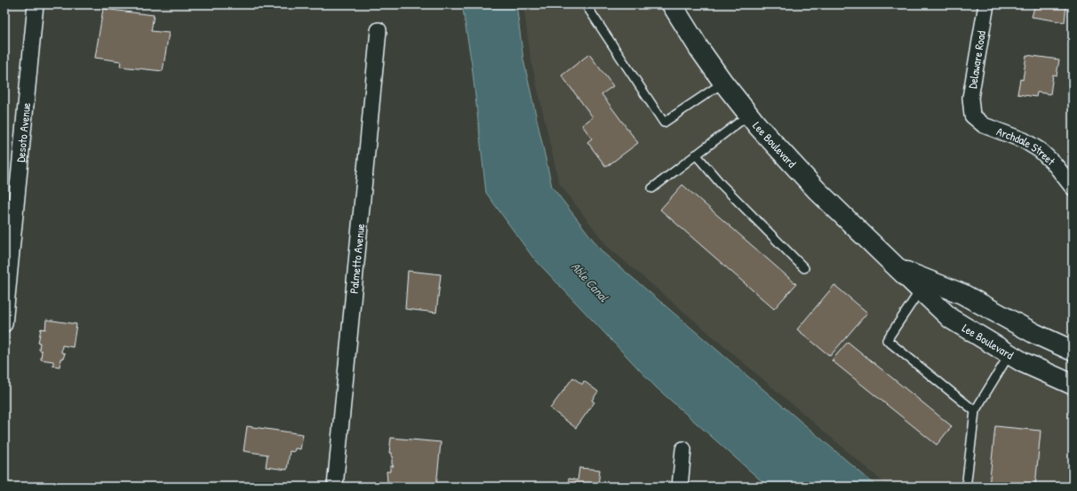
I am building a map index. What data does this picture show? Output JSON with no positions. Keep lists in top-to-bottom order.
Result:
{
  "streets": {
    "main road": ["Lee Boulevard"],
    "street": [
      "Delaware Road",
      "Desoto Avenue",
      "Archdale Street",
      "Palmetto Avenue"
    ]
  },
  "crossings": [
    ["Delaware Road", "Archdale Street"]
  ],
  "water": ["Able Canal"]
}
